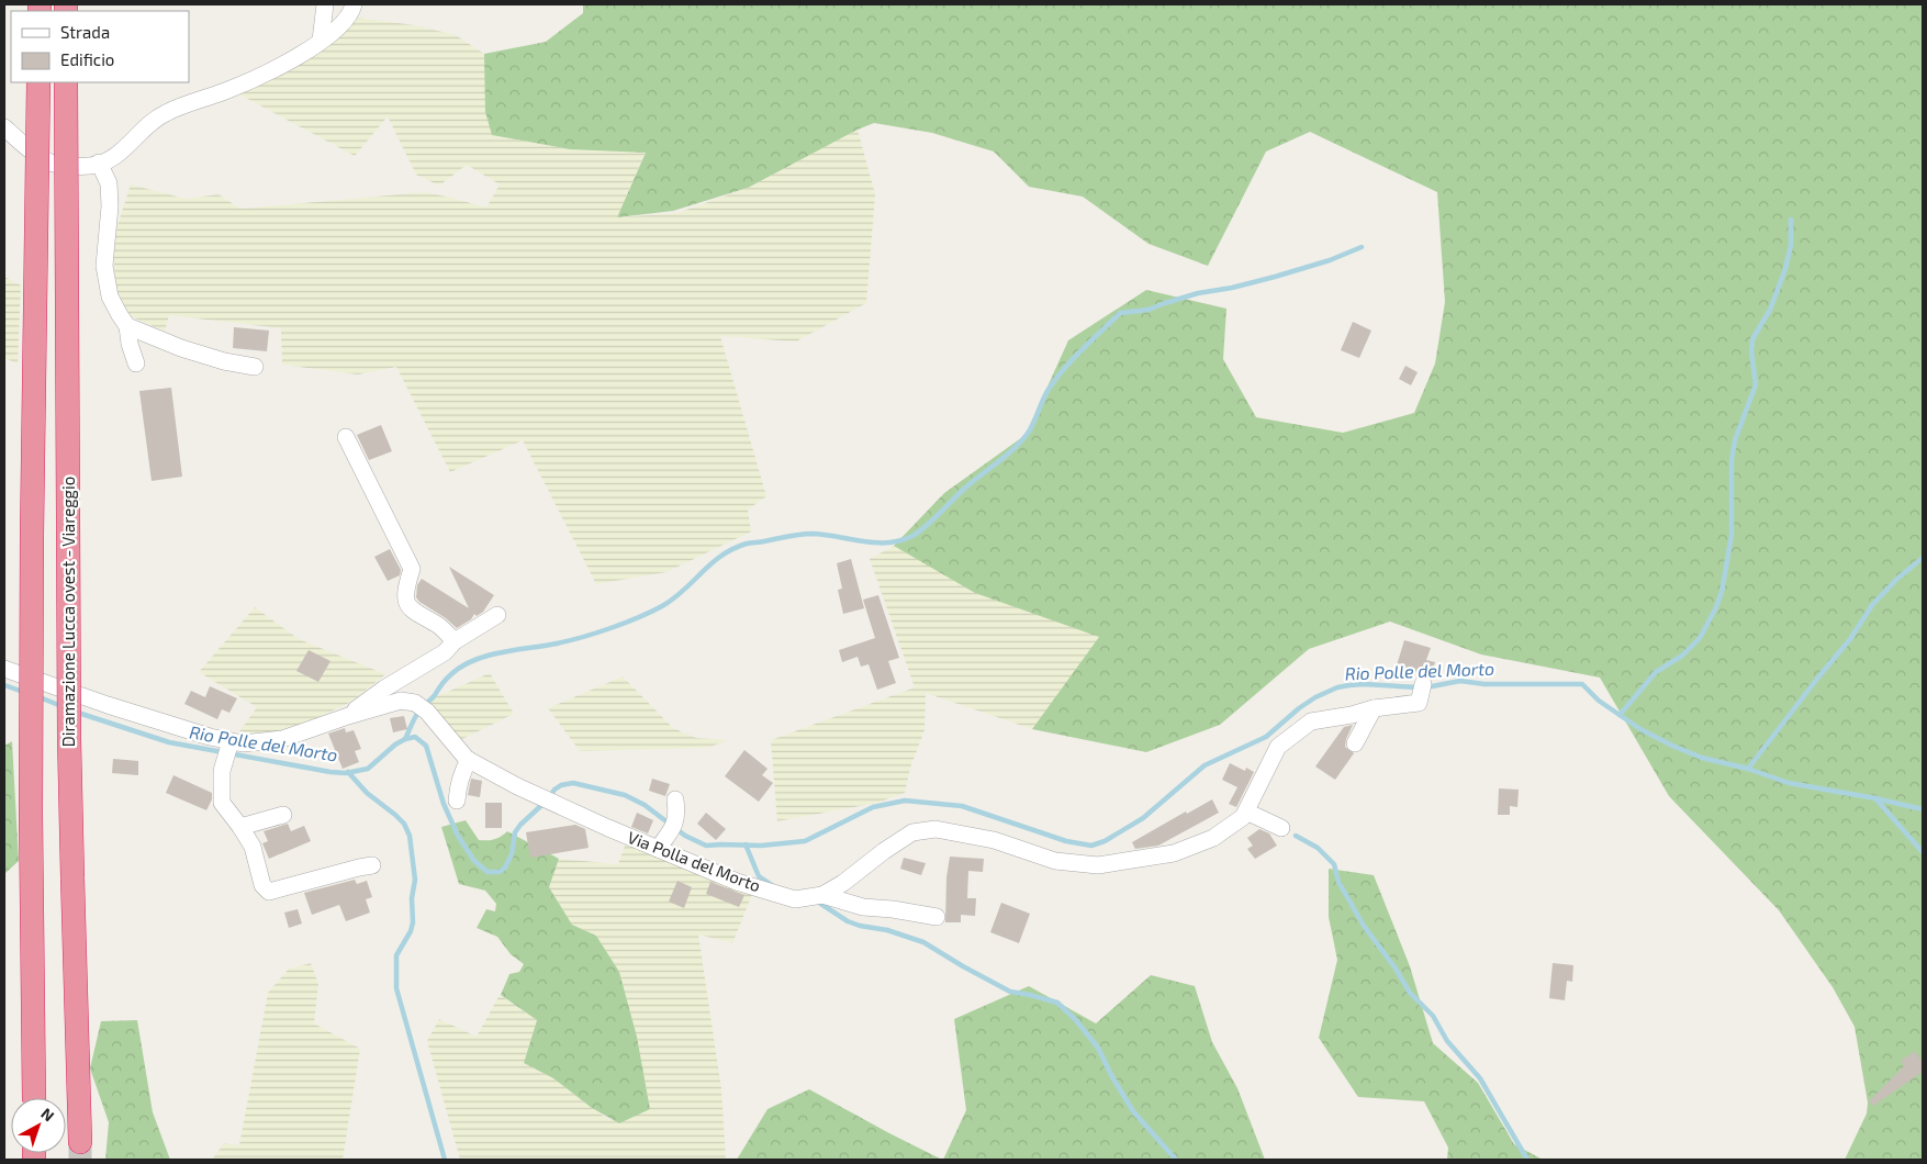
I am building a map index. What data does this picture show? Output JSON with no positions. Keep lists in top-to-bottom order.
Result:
{
  "streets": {
    "highway": ["Diramazione Lucca ovest - Viareggio"],
    "street": ["Via Polla del Morto"]
  },
  "water": ["Rio Polle del Morto"],
  "legend": ["Strada", "Edificio"],
  "north": "top right"
}
